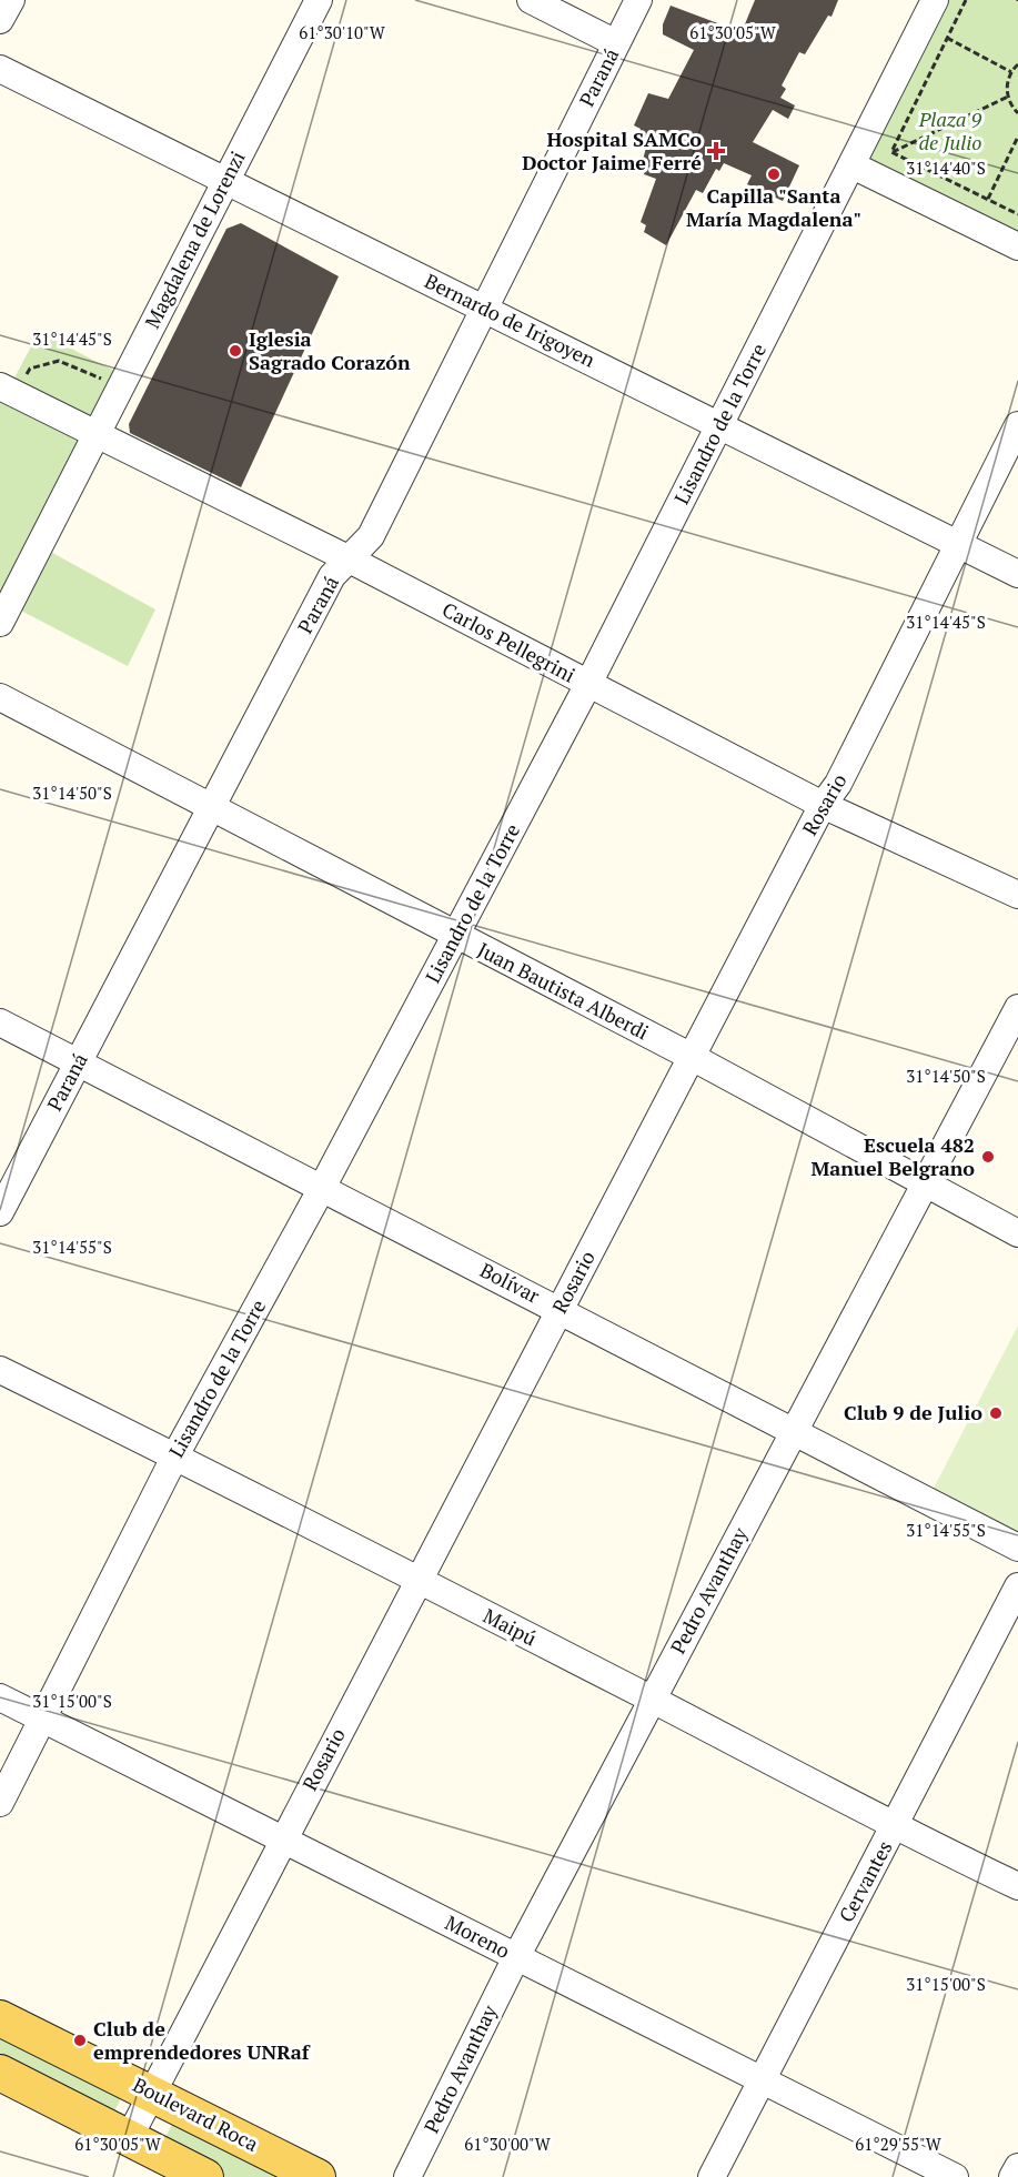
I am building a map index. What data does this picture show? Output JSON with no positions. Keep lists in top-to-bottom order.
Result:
{
  "streets": {
    "main road": ["Boulevard Roca"],
    "street": [
      "Paraná",
      "Magdalena de Lorenzi",
      "Bernardo de Irigoyen",
      "Lisandro de la Torre",
      "Carlos Pellegrini",
      "Rosario",
      "Juan Bautista Alberdi",
      "Bolívar",
      "Pedro Avanthay",
      "Maipú",
      "Cervantes",
      "Moreno"
    ]
  },
  "crossings": [
    ["Paraná", "Bernardo de Irigoyen"],
    ["Paraná", "Carlos Pellegrini"],
    ["Paraná", "Juan Bautista Alberdi"],
    ["Paraná", "Bolívar"],
    ["Magdalena de Lorenzi", "Bernardo de Irigoyen"],
    ["Magdalena de Lorenzi", "Carlos Pellegrini"],
    ["Bernardo de Irigoyen", "Lisandro de la Torre"],
    ["Bernardo de Irigoyen", "Rosario"],
    ["Lisandro de la Torre", "Carlos Pellegrini"],
    ["Lisandro de la Torre", "Juan Bautista Alberdi"],
    ["Lisandro de la Torre", "Bolívar"],
    ["Lisandro de la Torre", "Maipú"],
    ["Lisandro de la Torre", "Moreno"],
    ["Carlos Pellegrini", "Rosario"],
    ["Rosario", "Juan Bautista Alberdi"],
    ["Rosario", "Bolívar"],
    ["Rosario", "Maipú"],
    ["Rosario", "Moreno"],
    ["Rosario", "Boulevard Roca"],
    ["Juan Bautista Alberdi", "Pedro Avanthay"],
    ["Bolívar", "Pedro Avanthay"],
    ["Pedro Avanthay", "Maipú"],
    ["Pedro Avanthay", "Moreno"],
    ["Maipú", "Cervantes"],
    ["Cervantes", "Moreno"]
  ],
  "parks": ["Plaza 9 de Julio"],
  "places": {
    "health": ["Hospital SAMCo Doctor Jaime Ferré"],
    "other": [
      "Capilla \"Santa María Magdalena\"",
      "Iglesia Sagrado Corazón",
      "Escuela 482 Manuel Belgrano",
      "Club 9 de Julio",
      "Club de emprendedores UNRaf"
    ]
  },
  "coordinates": [
    "61°30'10\"W",
    "61°30'05\"W",
    "31°14'40\"S",
    "31°14'45\"S",
    "31°14'50\"S",
    "31°14'55\"S",
    "31°15'00\"S",
    "61°30'00\"W",
    "61°29'55\"W"
  ]
}
